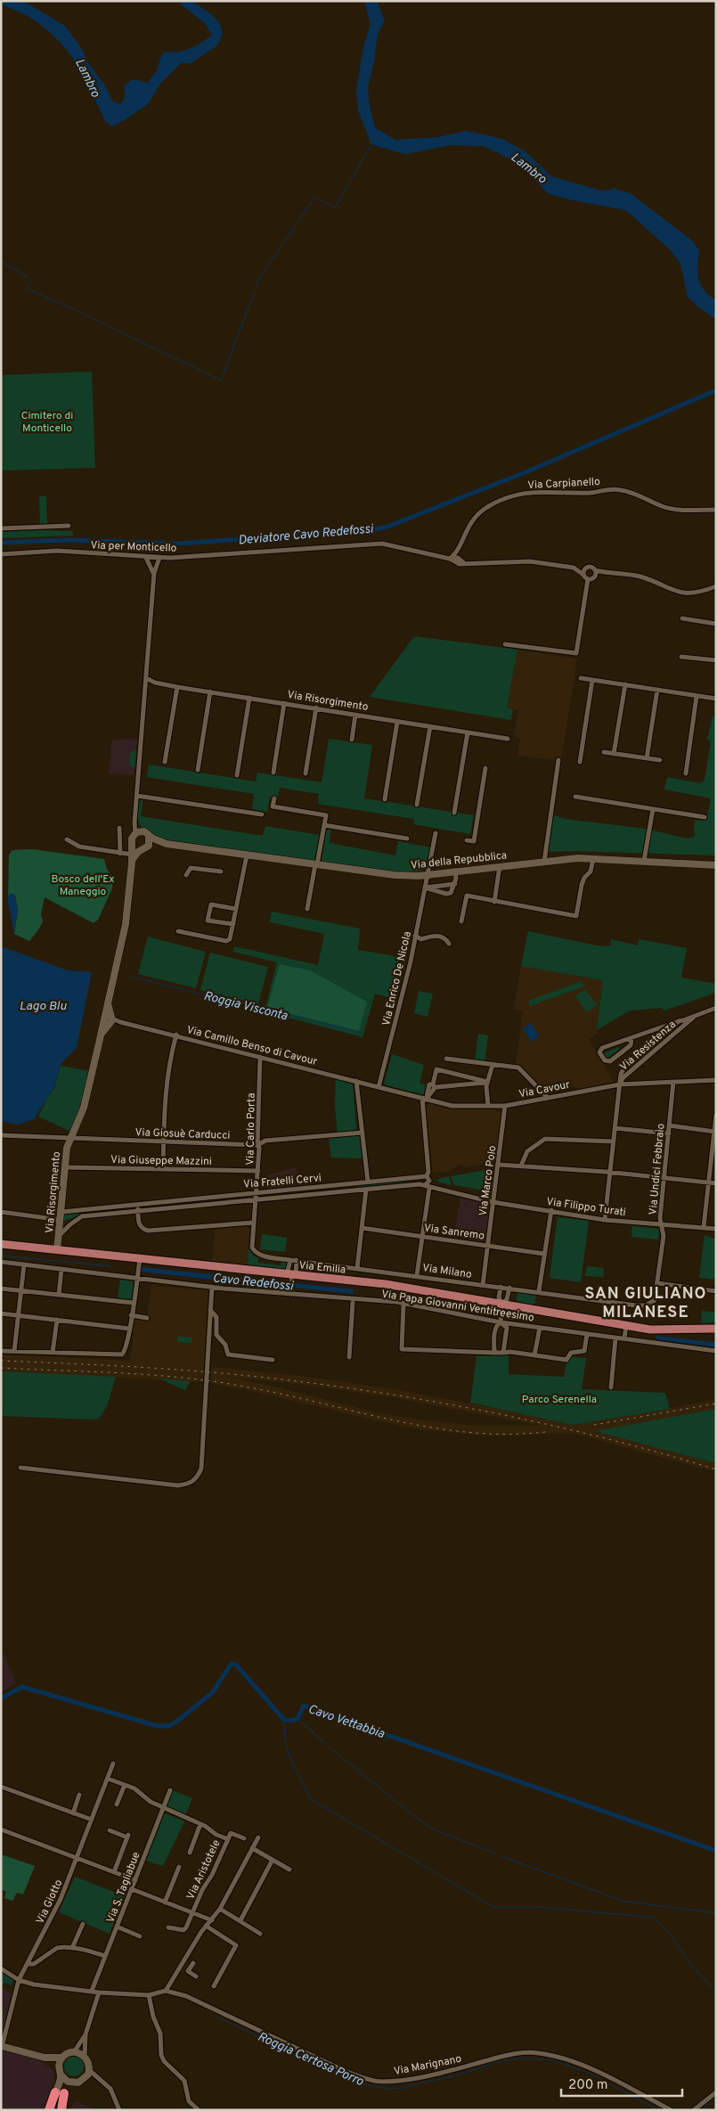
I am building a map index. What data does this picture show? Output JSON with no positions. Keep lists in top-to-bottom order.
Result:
{
  "streets": {
    "main road": ["Via Emilia"],
    "street": [
      "Via Carpianello",
      "Via per Monticello",
      "Via Risorgimento",
      "Via della Repubblica",
      "Via Enrico De Nicola",
      "Via Camillo Benso di Cavour",
      "Via Resistenza",
      "Via Cavour",
      "Via Carlo Porta",
      "Via Giosuè Carducci",
      "Via Giuseppe Mazzini",
      "Via Undici Febbraio",
      "Via Fratelli Cervi",
      "Via Marco Polo",
      "Via Filippo Turati",
      "Via Sanremo",
      "Via Milano",
      "Via Papa Giovanni Ventitreesimo",
      "Via Aristotele",
      "Via S. Tagliabue",
      "Via Giotto",
      "Via Marignano"
    ]
  },
  "crossings": [
    ["Via Carpianello", "Via per Monticello"],
    ["Via Risorgimento", "Via Camillo Benso di Cavour"],
    ["Via Risorgimento", "Via Giosuè Carducci"],
    ["Via Risorgimento", "Via Giuseppe Mazzini"],
    ["Via Risorgimento", "Via Fratelli Cervi"],
    ["Via Risorgimento", "Via Emilia"],
    ["Via della Repubblica", "Via Enrico De Nicola"],
    ["Via Enrico De Nicola", "Via Camillo Benso di Cavour"],
    ["Via Enrico De Nicola", "Via Cavour"],
    ["Via Camillo Benso di Cavour", "Via Cavour"],
    ["Via Camillo Benso di Cavour", "Via Carlo Porta"],
    ["Via Resistenza", "Via Cavour"],
    ["Via Cavour", "Via Undici Febbraio"],
    ["Via Cavour", "Via Marco Polo"],
    ["Via Carlo Porta", "Via Giosuè Carducci"],
    ["Via Carlo Porta", "Via Giuseppe Mazzini"],
    ["Via Carlo Porta", "Via Fratelli Cervi"],
    ["Via Carlo Porta", "Via Milano"],
    ["Via Undici Febbraio", "Via Filippo Turati"],
    ["Via Undici Febbraio", "Via Milano"],
    ["Via Fratelli Cervi", "Via Filippo Turati"],
    ["Via Marco Polo", "Via Filippo Turati"],
    ["Via Marco Polo", "Via Sanremo"],
    ["Via Marco Polo", "Via Milano"],
    ["Via Aristotele", "Via S. Tagliabue"],
    ["Via Aristotele", "Via Giotto"]
  ],
  "districts": ["SAN GIULIANO MILANESE"],
  "water": [
    "Lambro",
    "Deviatore Cavo Redefossi",
    "Lago Blu",
    "Roggia Visconta",
    "Cavo Redefossi",
    "Cavo Vettabbia",
    "Roggia Certosa Porro"
  ],
  "parks": ["Cimitero di Monticello", "Bosco dell'Ex Maneggio", "Parco Serenella"],
  "scale_bar": "200 m"
}
